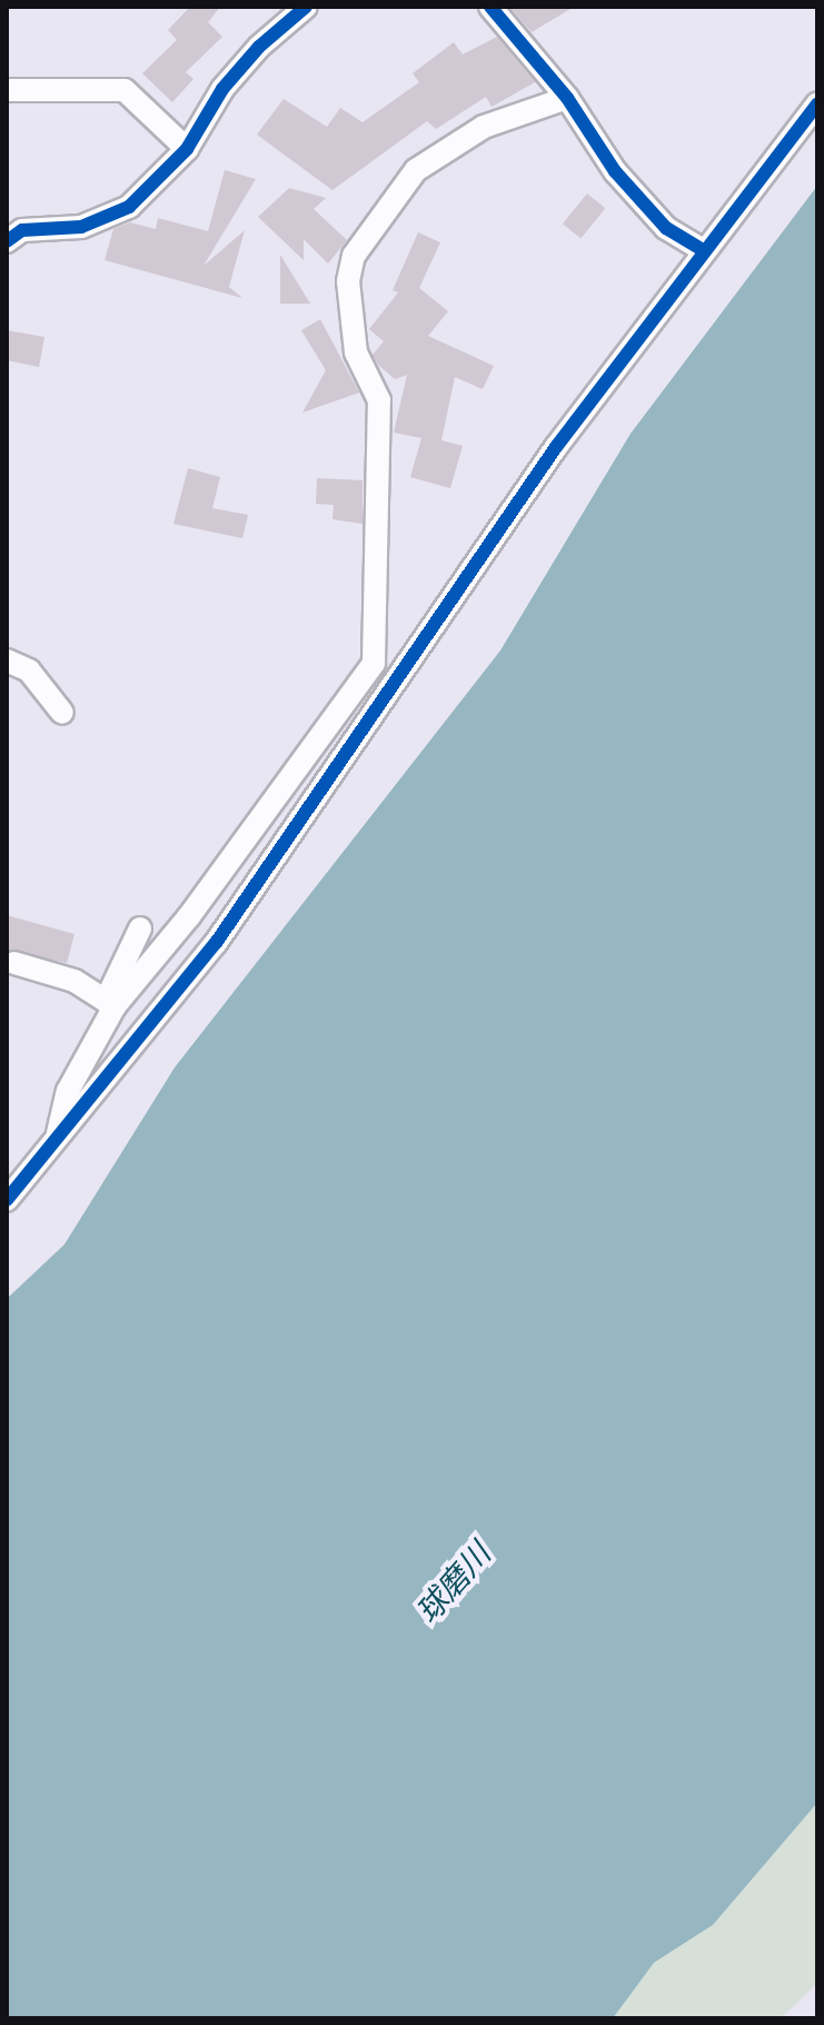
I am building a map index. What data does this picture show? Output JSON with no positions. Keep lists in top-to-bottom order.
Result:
{
  "water": ["球磨川"]
}
